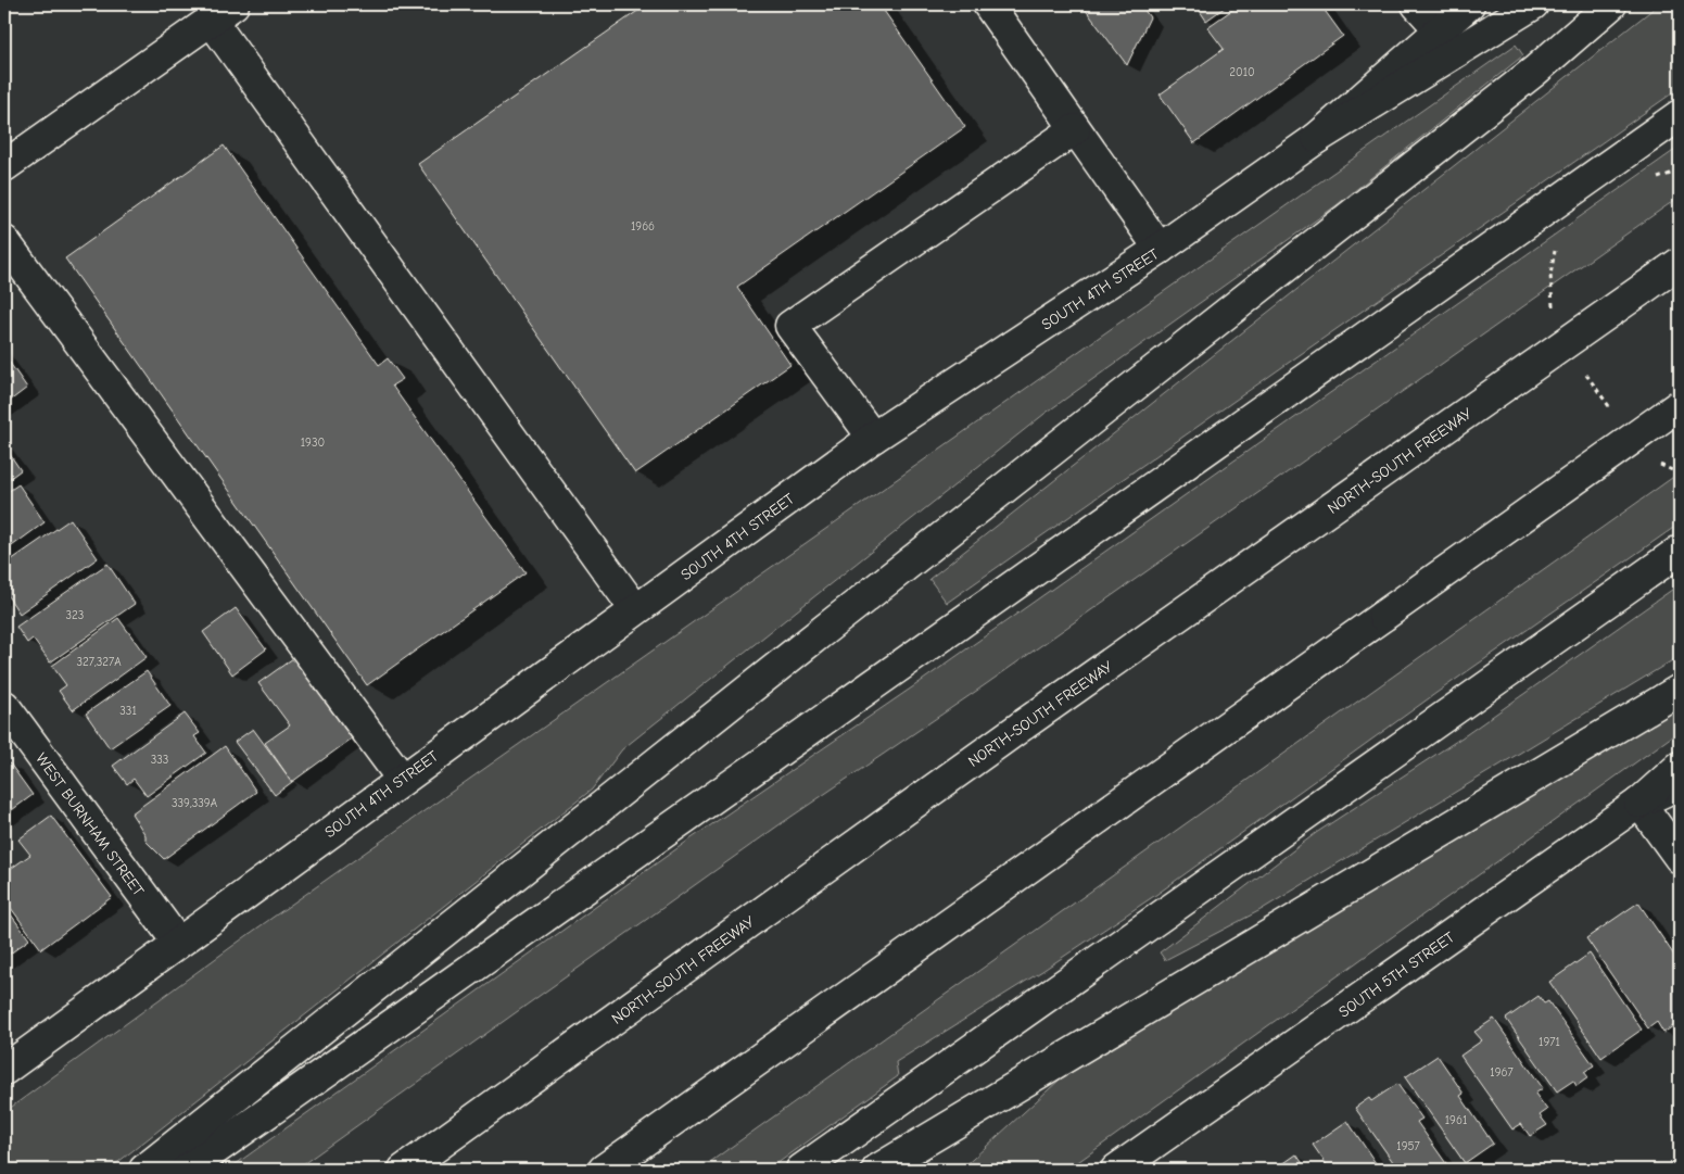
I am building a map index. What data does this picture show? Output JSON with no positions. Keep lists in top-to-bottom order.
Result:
{
  "streets": {
    "main road": [
      "SOUTH 4TH STREET",
      "NORTH-SOUTH FREEWAY",
      "WEST BURNHAM STREET",
      "SOUTH 5TH STREET"
    ]
  },
  "crossings": [
    ["SOUTH 4TH STREET", "WEST BURNHAM STREET"]
  ],
  "house_numbers": [
    "2010",
    "1966",
    "1930",
    "323",
    "327,327A",
    "331",
    "333",
    "339,339A",
    "1971",
    "1967",
    "1961",
    "1957"
  ]
}
